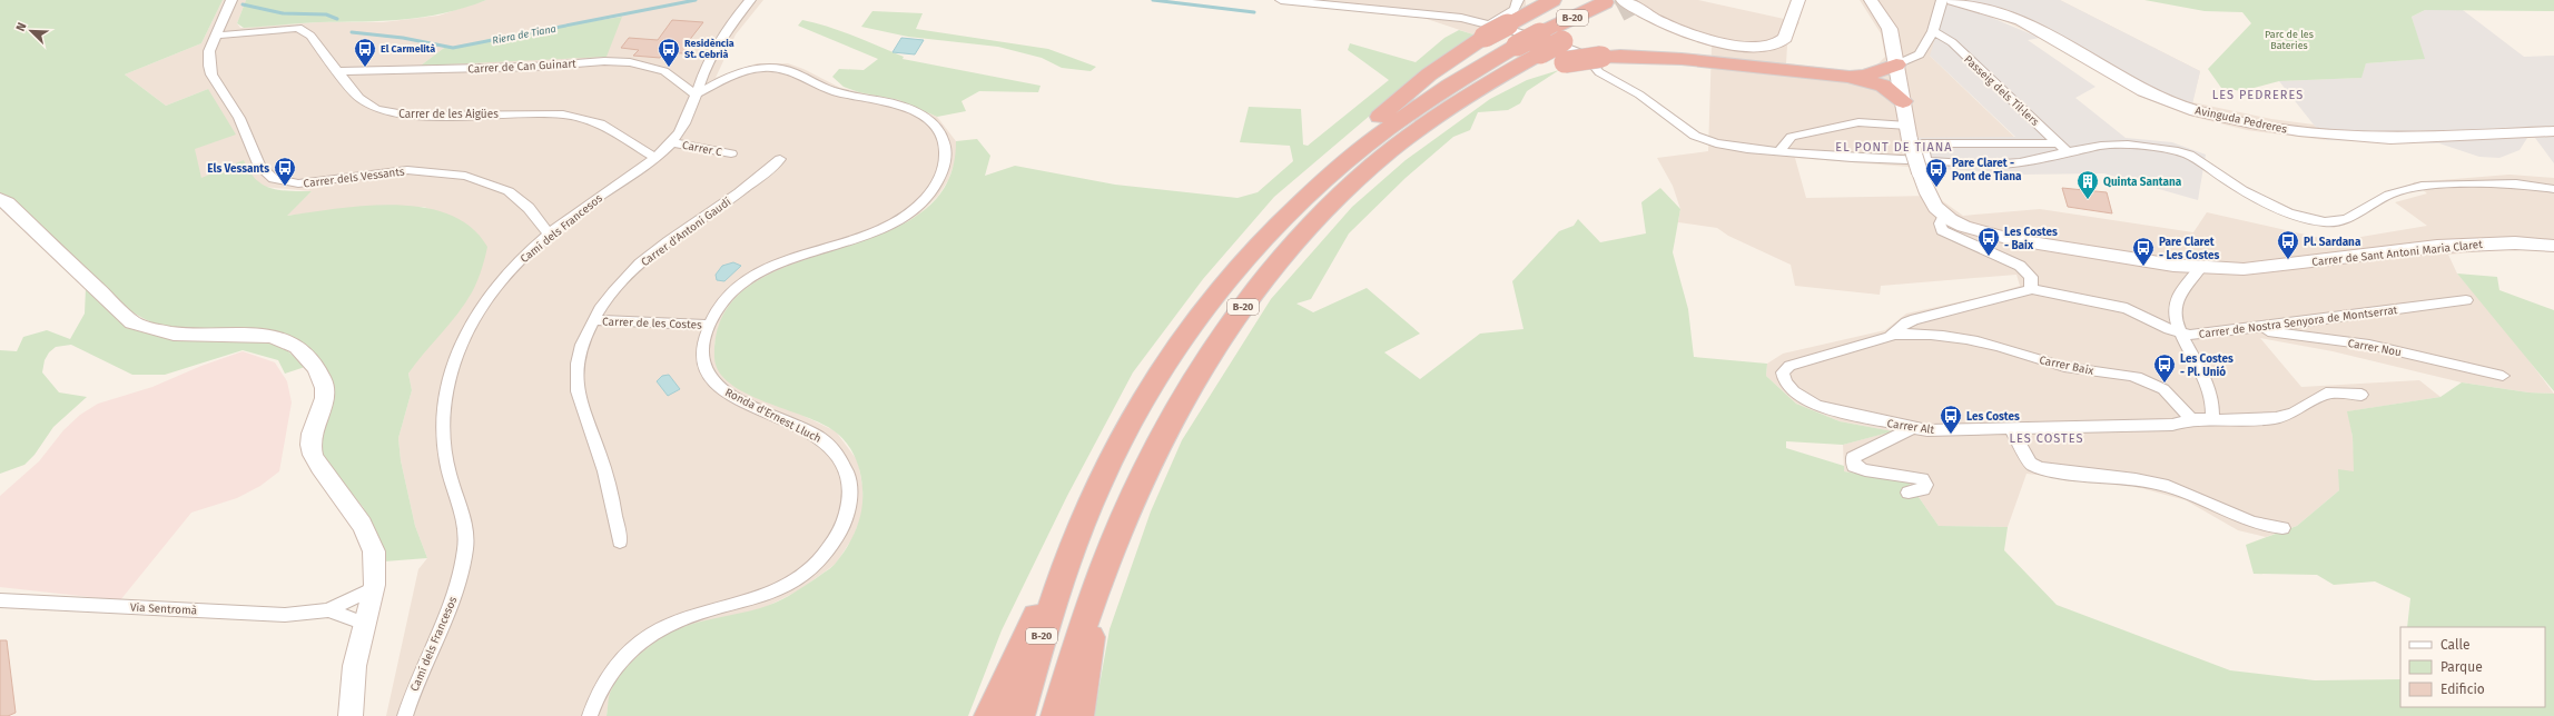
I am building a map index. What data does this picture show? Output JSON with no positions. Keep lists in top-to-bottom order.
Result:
{
  "streets": {
    "highway": ["B-20"],
    "street": [
      "Carrer de Can Guinart",
      "Passeig dels Til·lers",
      "Carrer de les Aigües",
      "Avinguda Pedreres",
      "Carrer C",
      "Carrer dels Vessants",
      "Camí dels Francesos",
      "Carrer d'Antoni Gaudí",
      "Carrer de Sant Antoni Maria Claret",
      "Carrer de Nostra Senyora de Montserrat",
      "Carrer de les Costes",
      "Carrer Nou",
      "Carrer Baix",
      "Ronda d'Ernest Lluch",
      "Carrer Alt",
      "Via Sentromà"
    ]
  },
  "crossings": [
    ["Carrer de Can Guinart", "Carrer de les Aigües"],
    ["Carrer de Can Guinart", "Camí dels Francesos"],
    ["Carrer de Can Guinart", "Ronda d'Ernest Lluch"],
    ["Carrer de les Aigües", "Carrer dels Vessants"],
    ["Carrer de les Aigües", "Camí dels Francesos"],
    ["Carrer C", "Camí dels Francesos"],
    ["Carrer dels Vessants", "Camí dels Francesos"],
    ["Camí dels Francesos", "Ronda d'Ernest Lluch"],
    ["Carrer d'Antoni Gaudí", "Carrer de les Costes"],
    ["Carrer de Nostra Senyora de Montserrat", "Carrer Nou"],
    ["Carrer de les Costes", "Ronda d'Ernest Lluch"],
    ["Carrer Baix", "Carrer Alt"]
  ],
  "districts": ["LES PEDRERES", "EL PONT DE TIANA", "LES COSTES"],
  "water": ["Riera de Tiana"],
  "parks": ["Parc de les Bateries"],
  "places": {
    "bus stop": [
      "El Carmelità",
      "Residència St. Cebrià",
      "Els Vessants",
      "Pare Claret - Pont de Tiana",
      "Les Costes - Baix",
      "Pl. Sardana",
      "Pare Claret - Les Costes",
      "Les Costes - Pl. Unió",
      "Les Costes"
    ],
    "building": ["Quinta Santana"]
  },
  "legend": ["Calle", "Parque", "Edificio"],
  "north": "top left"
}
